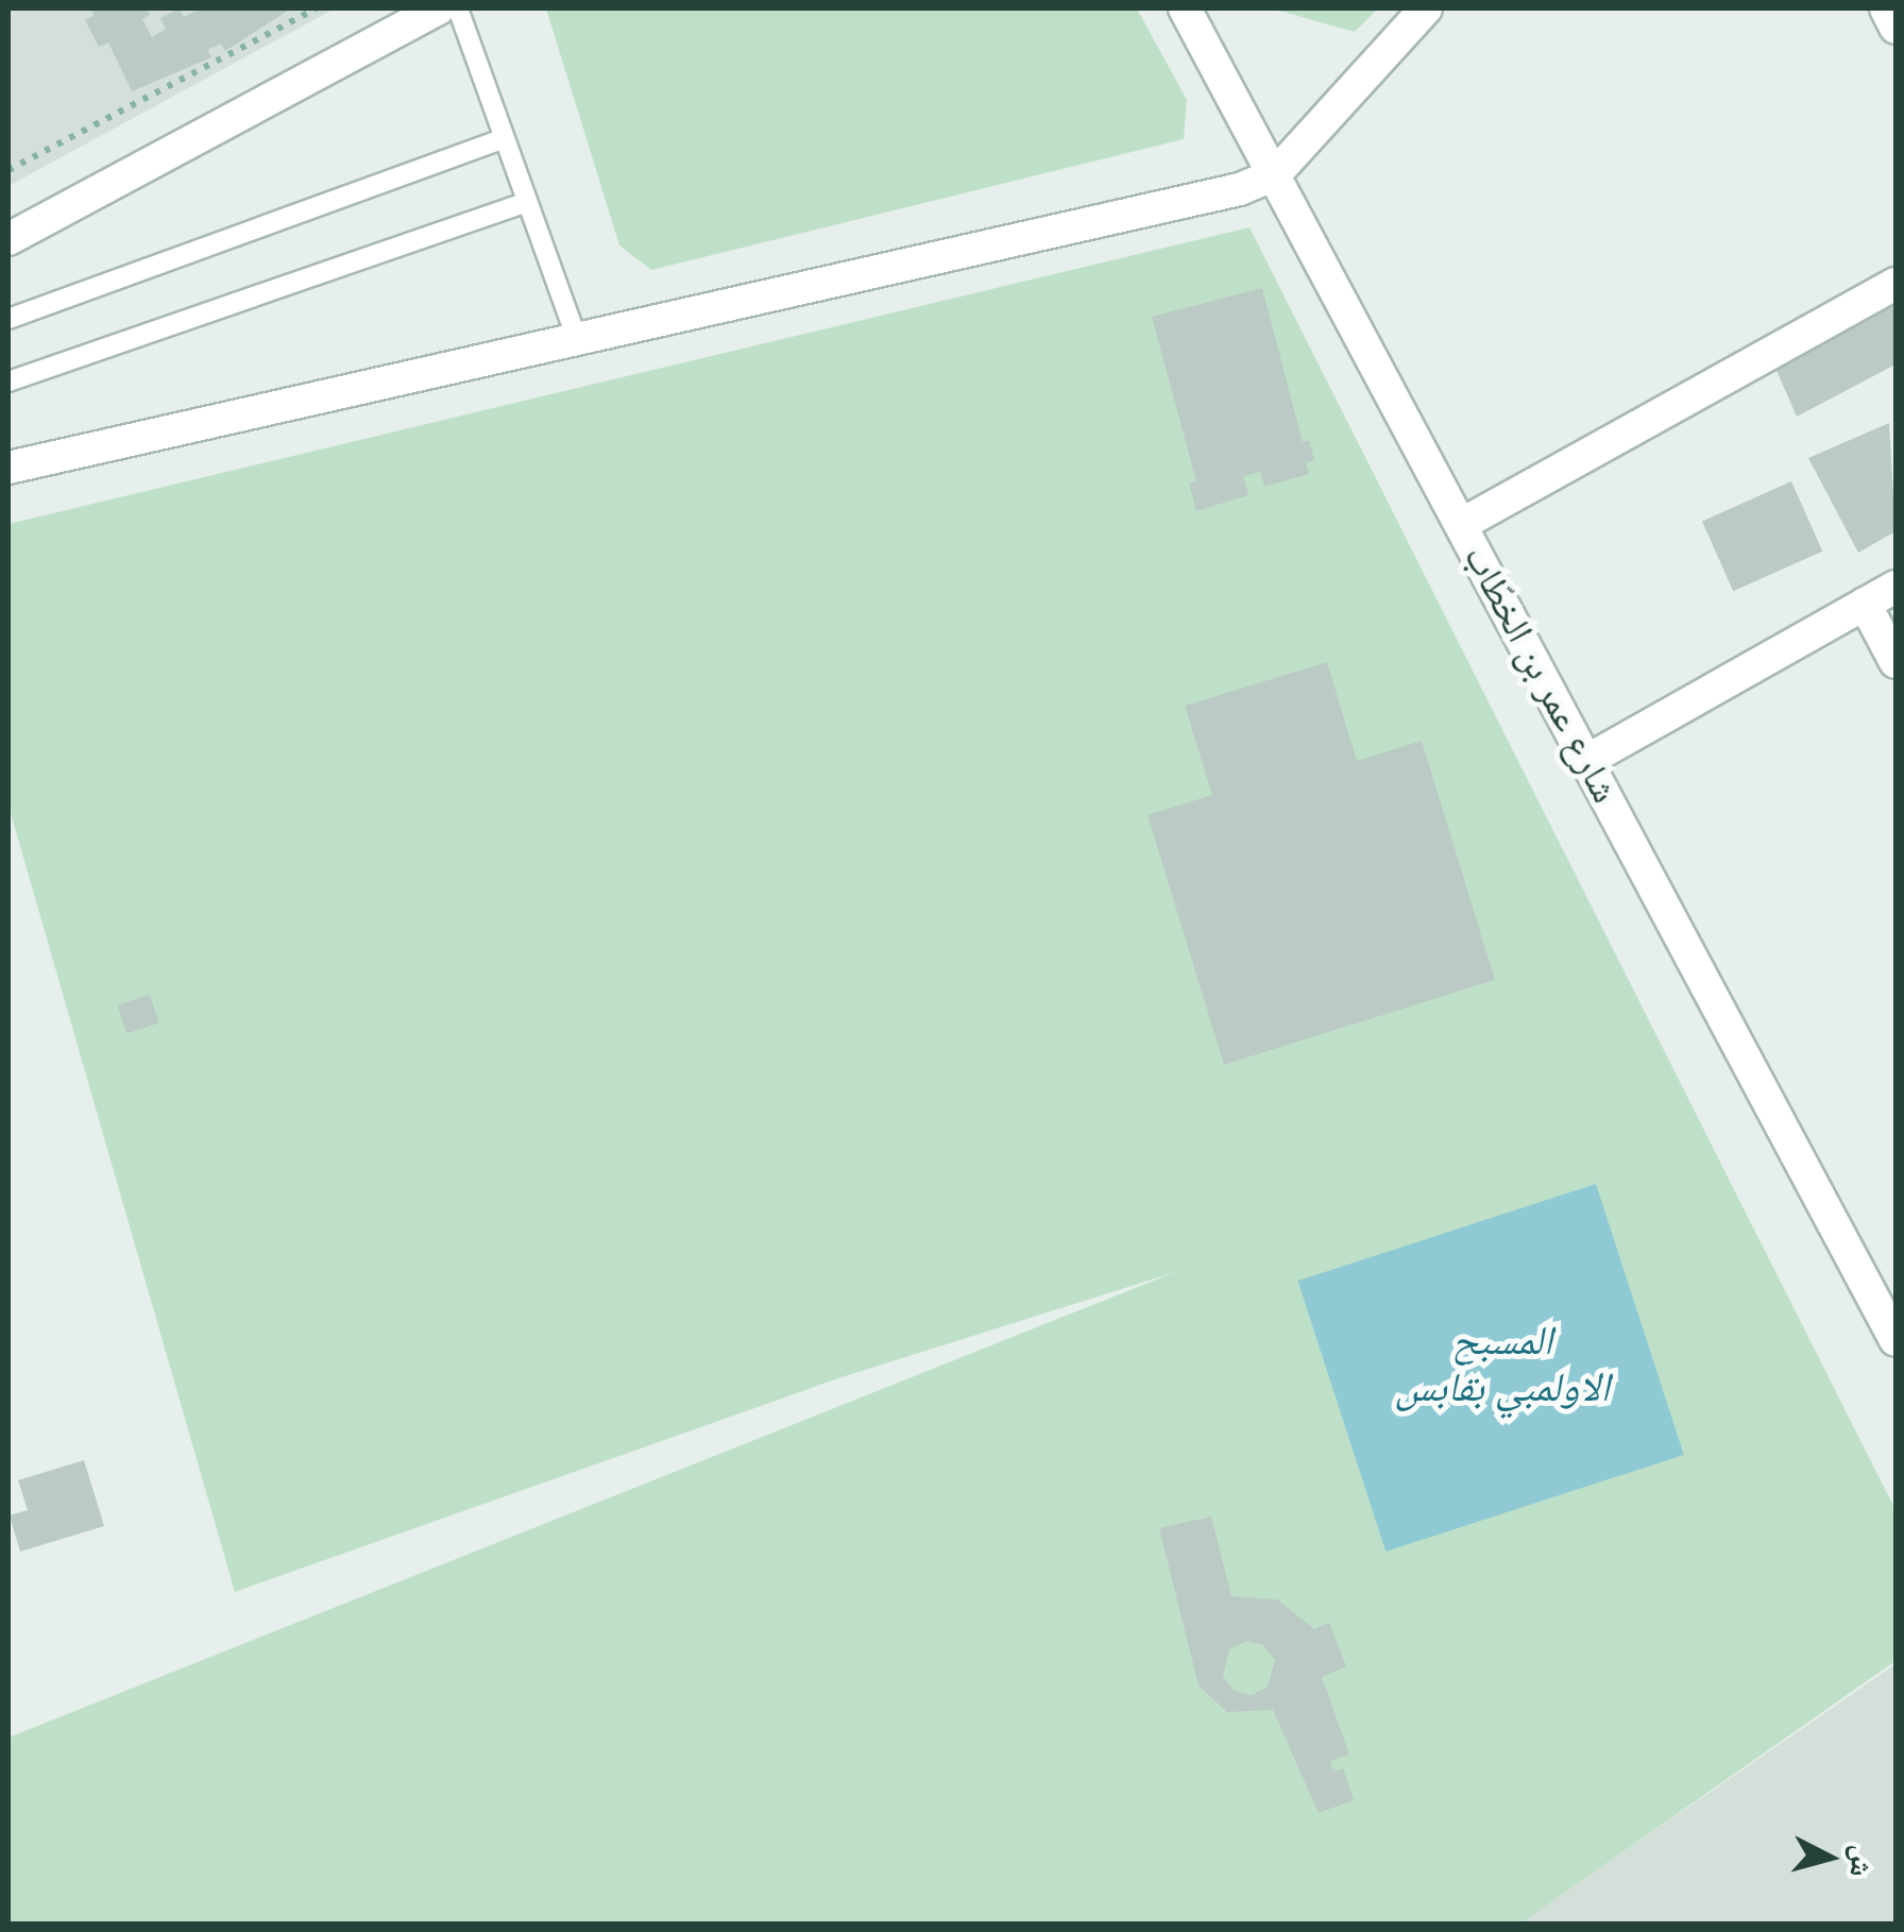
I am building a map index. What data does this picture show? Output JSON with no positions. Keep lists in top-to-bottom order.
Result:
{
  "streets": {
    "street": ["شارع عمر بن الخطّاب"]
  },
  "water": ["المسبح الاولمبي بقابس"],
  "north": "right"
}
